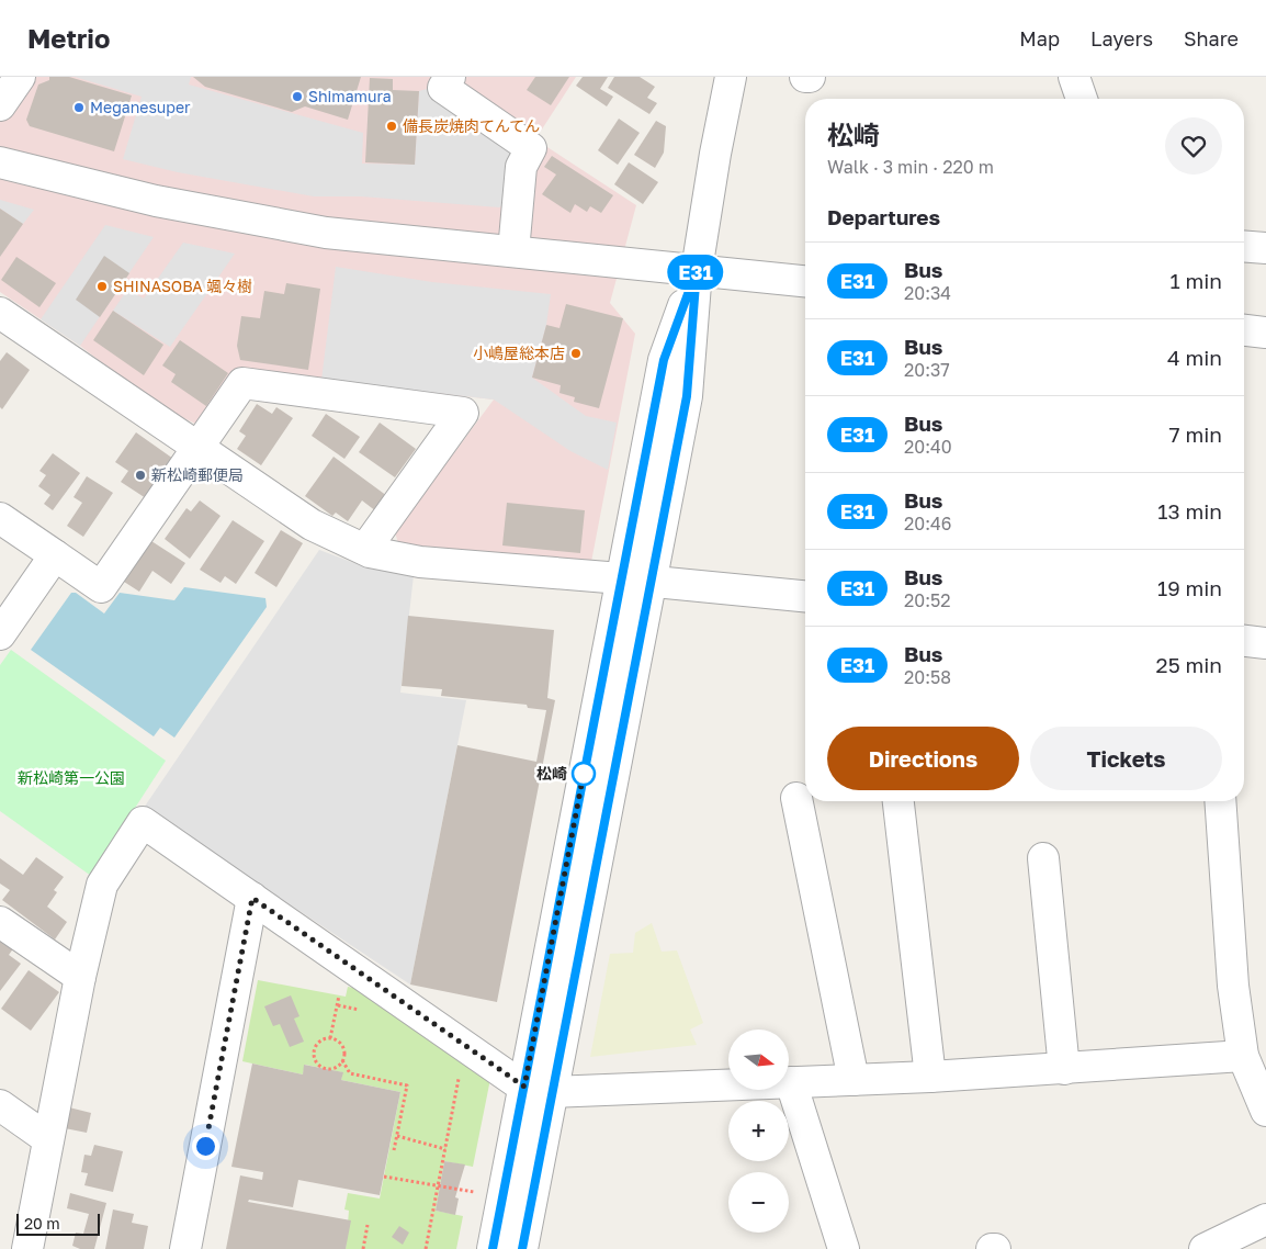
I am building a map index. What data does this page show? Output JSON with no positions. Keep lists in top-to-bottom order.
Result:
{
  "parks": ["新松崎第一公園"],
  "places": [
    "Shimamura",
    "Meganesuper",
    "備長炭焼肉てんてん",
    "SHINASOBA 颯々樹",
    "小嶋屋総本店",
    "新松崎郵便局",
    "松崎"
  ],
  "lines": ["bus line E31"],
  "scale_bar": "20 m",
  "north": "right",
  "page": {
    "header": "Metrio",
    "nav": ["Map", "Layers", "Share"],
    "on_map": "E31",
    "heading": [
      ["松崎", "Walk · 3 min · 220 m"],
      "Departures"
    ],
    "list": [
      {
        "mark": "E31",
        "name": "Bus",
        "note": "20:34",
        "value": "1 min"
      },
      {
        "mark": "E31",
        "name": "Bus",
        "note": "20:37",
        "value": "4 min"
      },
      {
        "mark": "E31",
        "name": "Bus",
        "note": "20:40",
        "value": "7 min"
      },
      {
        "mark": "E31",
        "name": "Bus",
        "note": "20:46",
        "value": "13 min"
      },
      {
        "mark": "E31",
        "name": "Bus",
        "note": "20:52",
        "value": "19 min"
      },
      {
        "mark": "E31",
        "name": "Bus",
        "note": "20:58",
        "value": "25 min"
      }
    ],
    "buttons": ["Directions", "Tickets"],
    "map_buttons": ["+", "−"],
    "scale": "20 m"
  }
}
